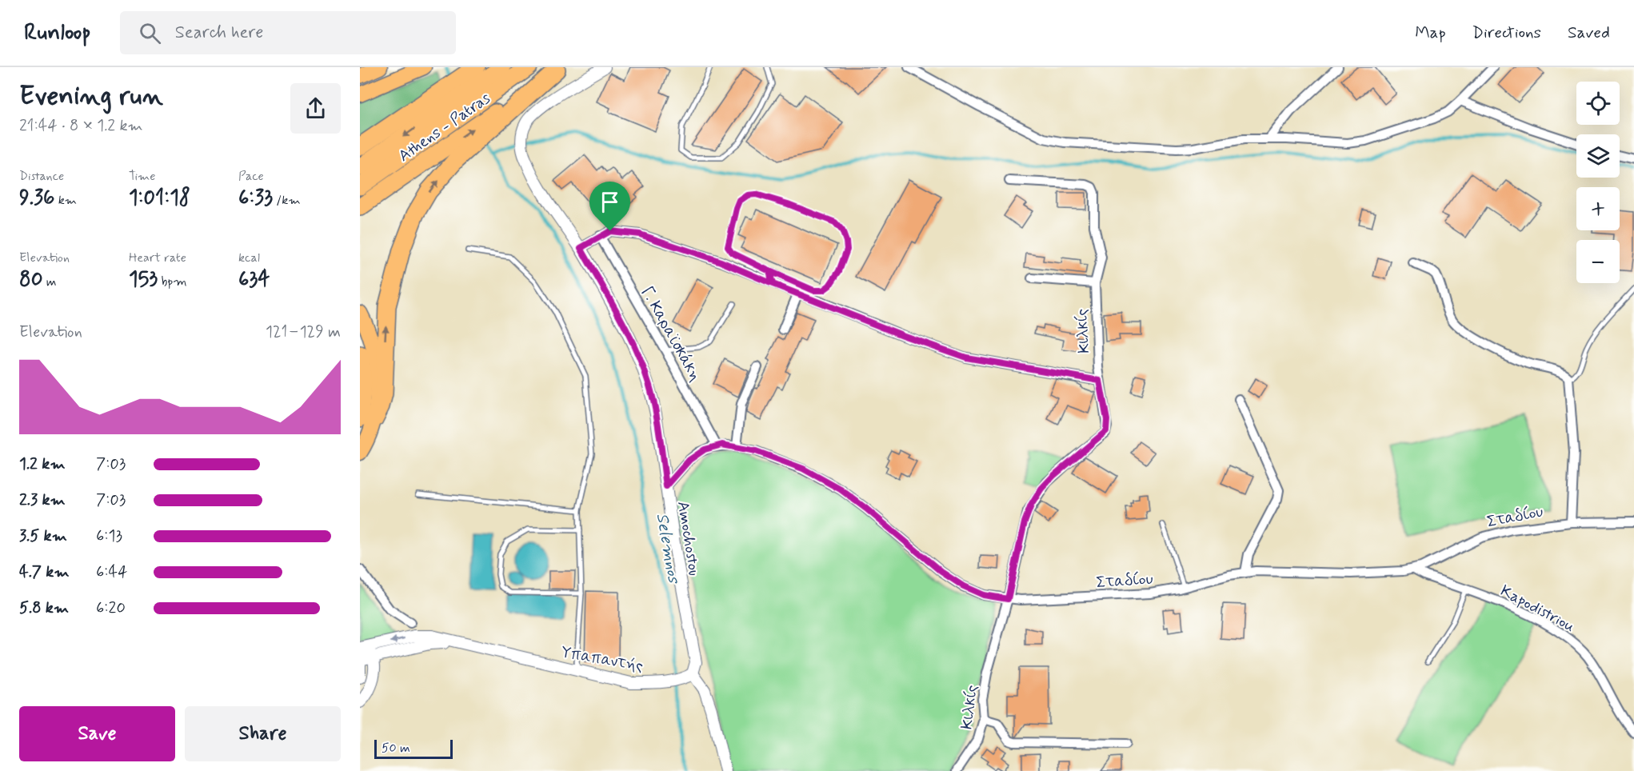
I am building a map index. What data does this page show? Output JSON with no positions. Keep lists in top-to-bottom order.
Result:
{
  "streets": {
    "highway": ["Athens - Patras"],
    "street": [
      "Κιλκίς",
      "Γ. Καραϊσκάκη",
      "Σταδίου",
      "Amochostou",
      "Kapodistriou",
      "Υπαπαντής"
    ]
  },
  "crossings": [
    ["Κιλκίς", "Σταδίου"],
    ["Γ. Καραϊσκάκη", "Σταδίου"],
    ["Σταδίου", "Amochostou"],
    ["Σταδίου", "Kapodistriou"],
    ["Amochostou", "Υπαπαντής"]
  ],
  "water": ["Selemnos"],
  "scale_bar": "50 m",
  "page": {
    "header": "Runloop",
    "search": "Search here",
    "nav": ["Map", "Directions", "Saved"],
    "heading": ["Evening run", "21:44 · 8 × 1.2 km"],
    "map_buttons": ["+", "−"],
    "stats": [
      ["Distance", "9.36 km"],
      ["Time", "1:01:18"],
      ["Pace", "6:33 /km"],
      ["Elevation", "80 m"],
      ["Heart rate", "153 bpm"],
      ["kcal", "634"]
    ],
    "chart": ["Elevation", "121–129 m"],
    "list": [
      {
        "name": "1.2 km",
        "note": "7:03"
      },
      {
        "name": "2.3 km",
        "note": "7:03"
      },
      {
        "name": "3.5 km",
        "note": "6:13"
      },
      {
        "name": "4.7 km",
        "note": "6:44"
      },
      {
        "name": "5.8 km",
        "note": "6:20"
      }
    ],
    "buttons": ["Save", "Share"],
    "scale": "50 m"
  }
}
